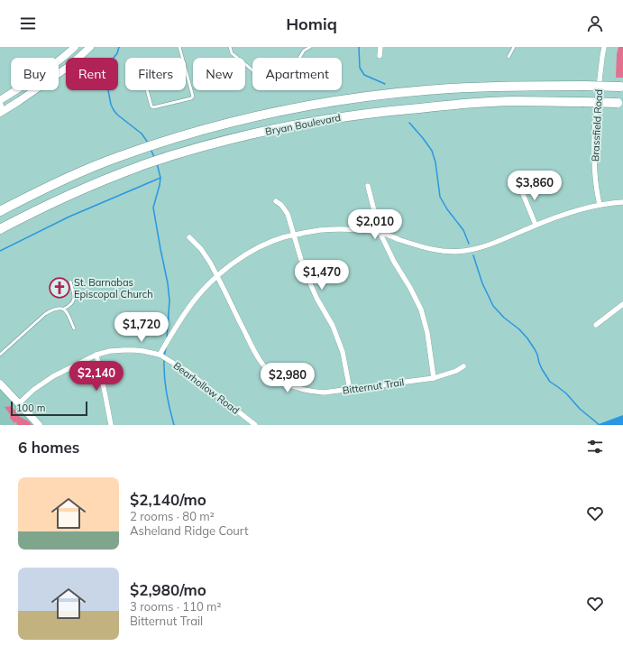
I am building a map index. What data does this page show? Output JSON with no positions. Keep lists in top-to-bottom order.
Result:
{
  "streets": {
    "highway": ["Bryan Boulevard"],
    "street": ["Brassfield Road", "Bitternut Trail", "Bearhollow Road"]
  },
  "places": {
    "church": ["St. Barnabas Episcopal Church"]
  },
  "scale_bar": "100 m",
  "page": {
    "header": "Homiq",
    "chip": [
      "Buy",
      "Rent",
      "Filters",
      "New",
      "Apartment"
    ],
    "price": [
      "$3,860",
      "$2,010",
      "$1,470",
      "$1,720",
      "$2,140",
      "$2,980"
    ],
    "scale": "100 m",
    "heading": "6 homes",
    "list": [
      {
        "name": "$2,140/mo",
        "note": "2 rooms · 80 m² · Asheland Ridge Court"
      },
      {
        "name": "$2,980/mo",
        "note": "3 rooms · 110 m² · Bitternut Trail"
      }
    ]
  }
}
